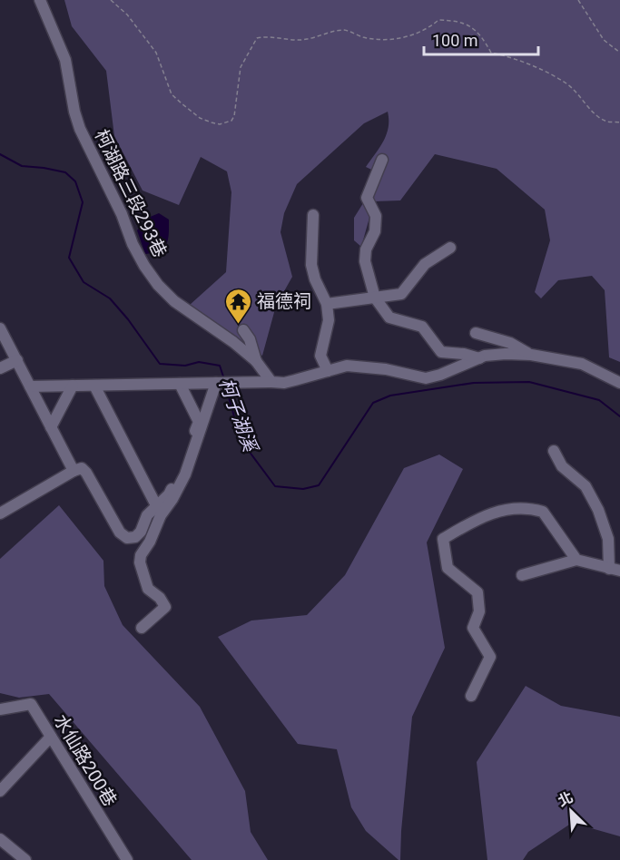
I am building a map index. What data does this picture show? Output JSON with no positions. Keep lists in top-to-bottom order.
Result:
{
  "streets": {
    "street": ["柯湖路三段293巷", "水仙路200巷"]
  },
  "water": ["柯子湖溪"],
  "places": {
    "temple": ["福德祠"]
  },
  "scale_bar": "100 m",
  "north": "top left"
}
